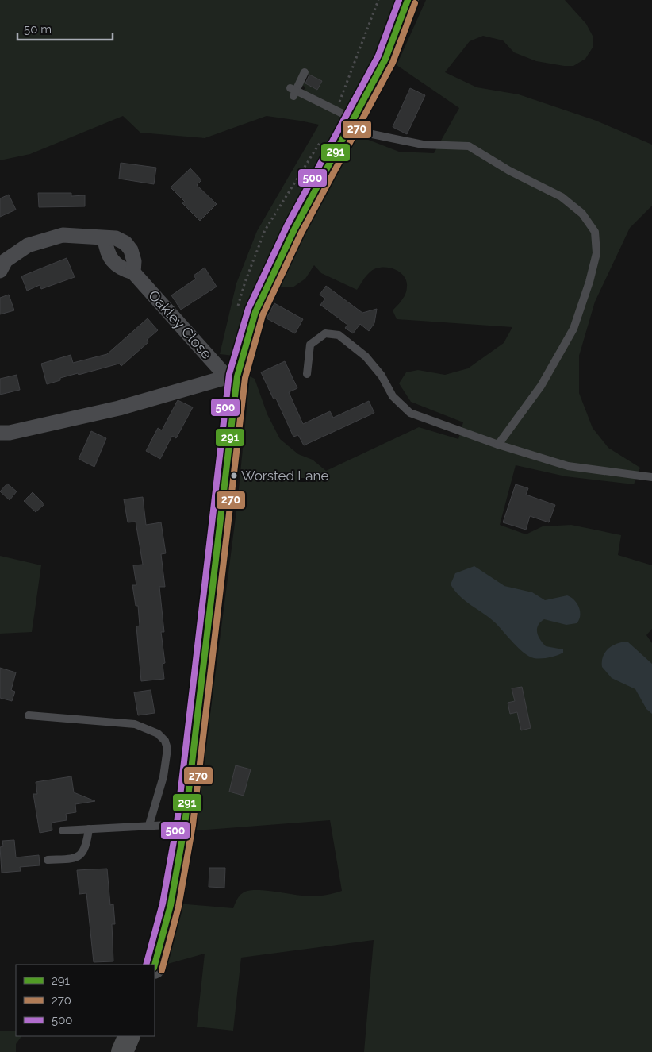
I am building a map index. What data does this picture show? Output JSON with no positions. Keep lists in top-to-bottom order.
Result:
{
  "streets": {
    "street": ["Oakley Close"]
  },
  "places": ["Worsted Lane"],
  "lines": ["transit line 291", "transit line 500", "transit line 270"],
  "legend": ["291", "270", "500"],
  "scale_bar": "50 m"
}
